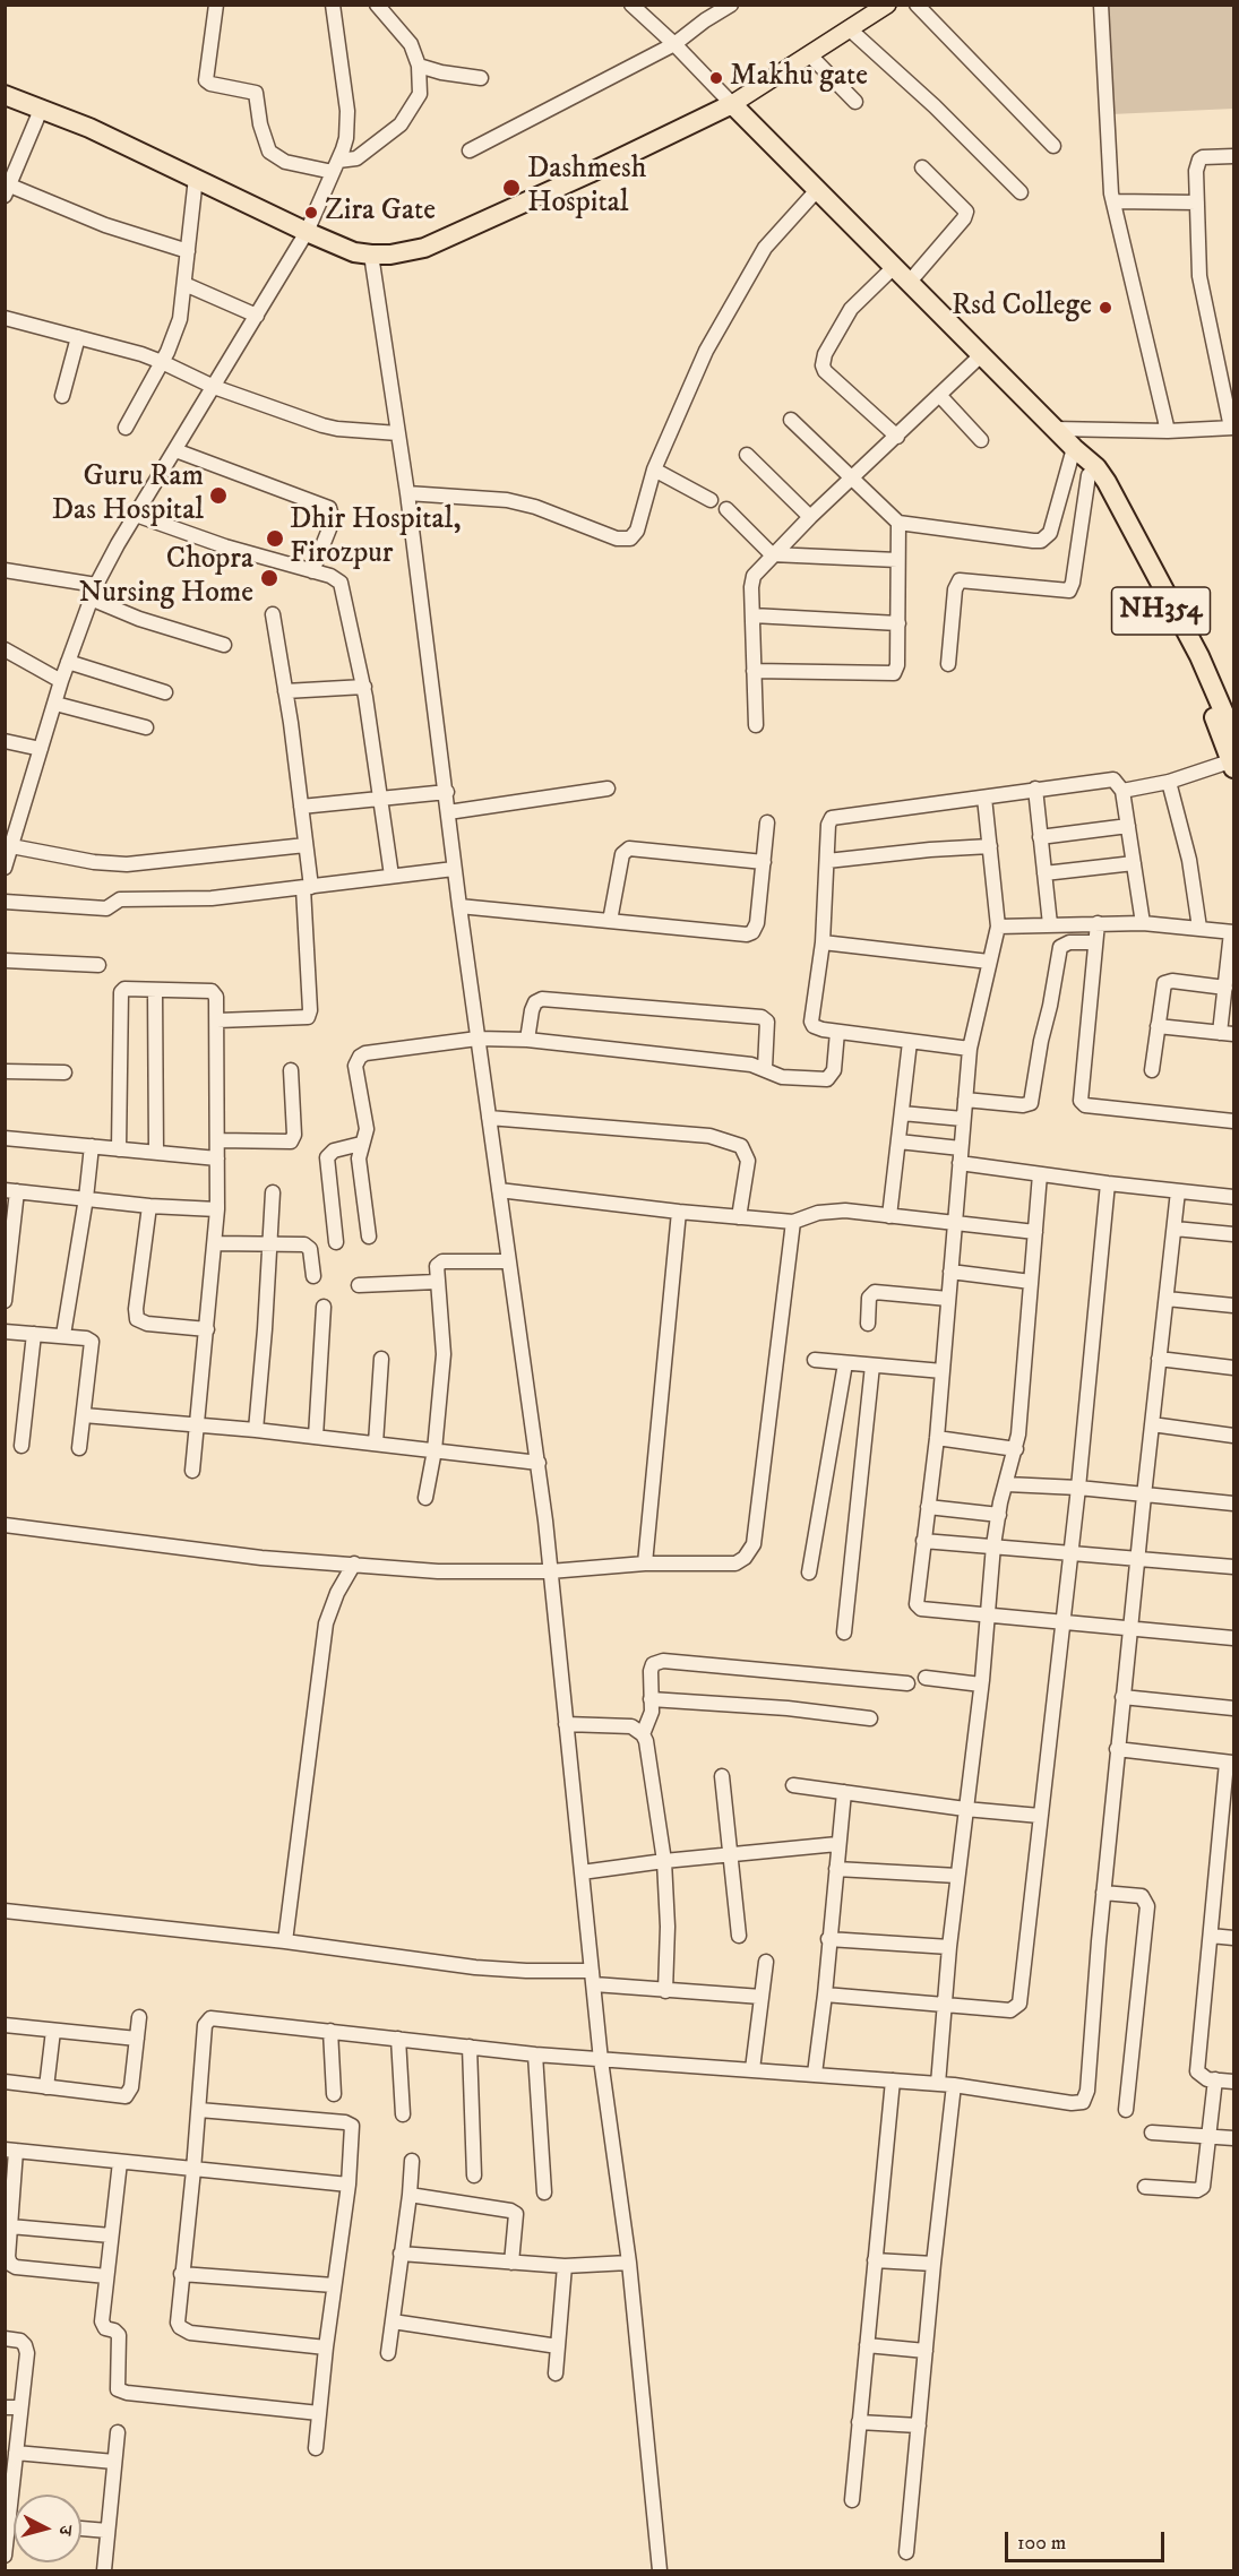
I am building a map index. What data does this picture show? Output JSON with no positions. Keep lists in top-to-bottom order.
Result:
{
  "streets": {
    "highway": ["NH354"]
  },
  "places": [
    "Makhu gate",
    "Dashmesh Hospital",
    "Zira Gate",
    "Rsd College",
    "Guru Ram Das Hospital",
    "Dhir Hospital, Firozpur",
    "Chopra Nursing Home"
  ],
  "scale_bar": "100 m",
  "north": "right"
}
